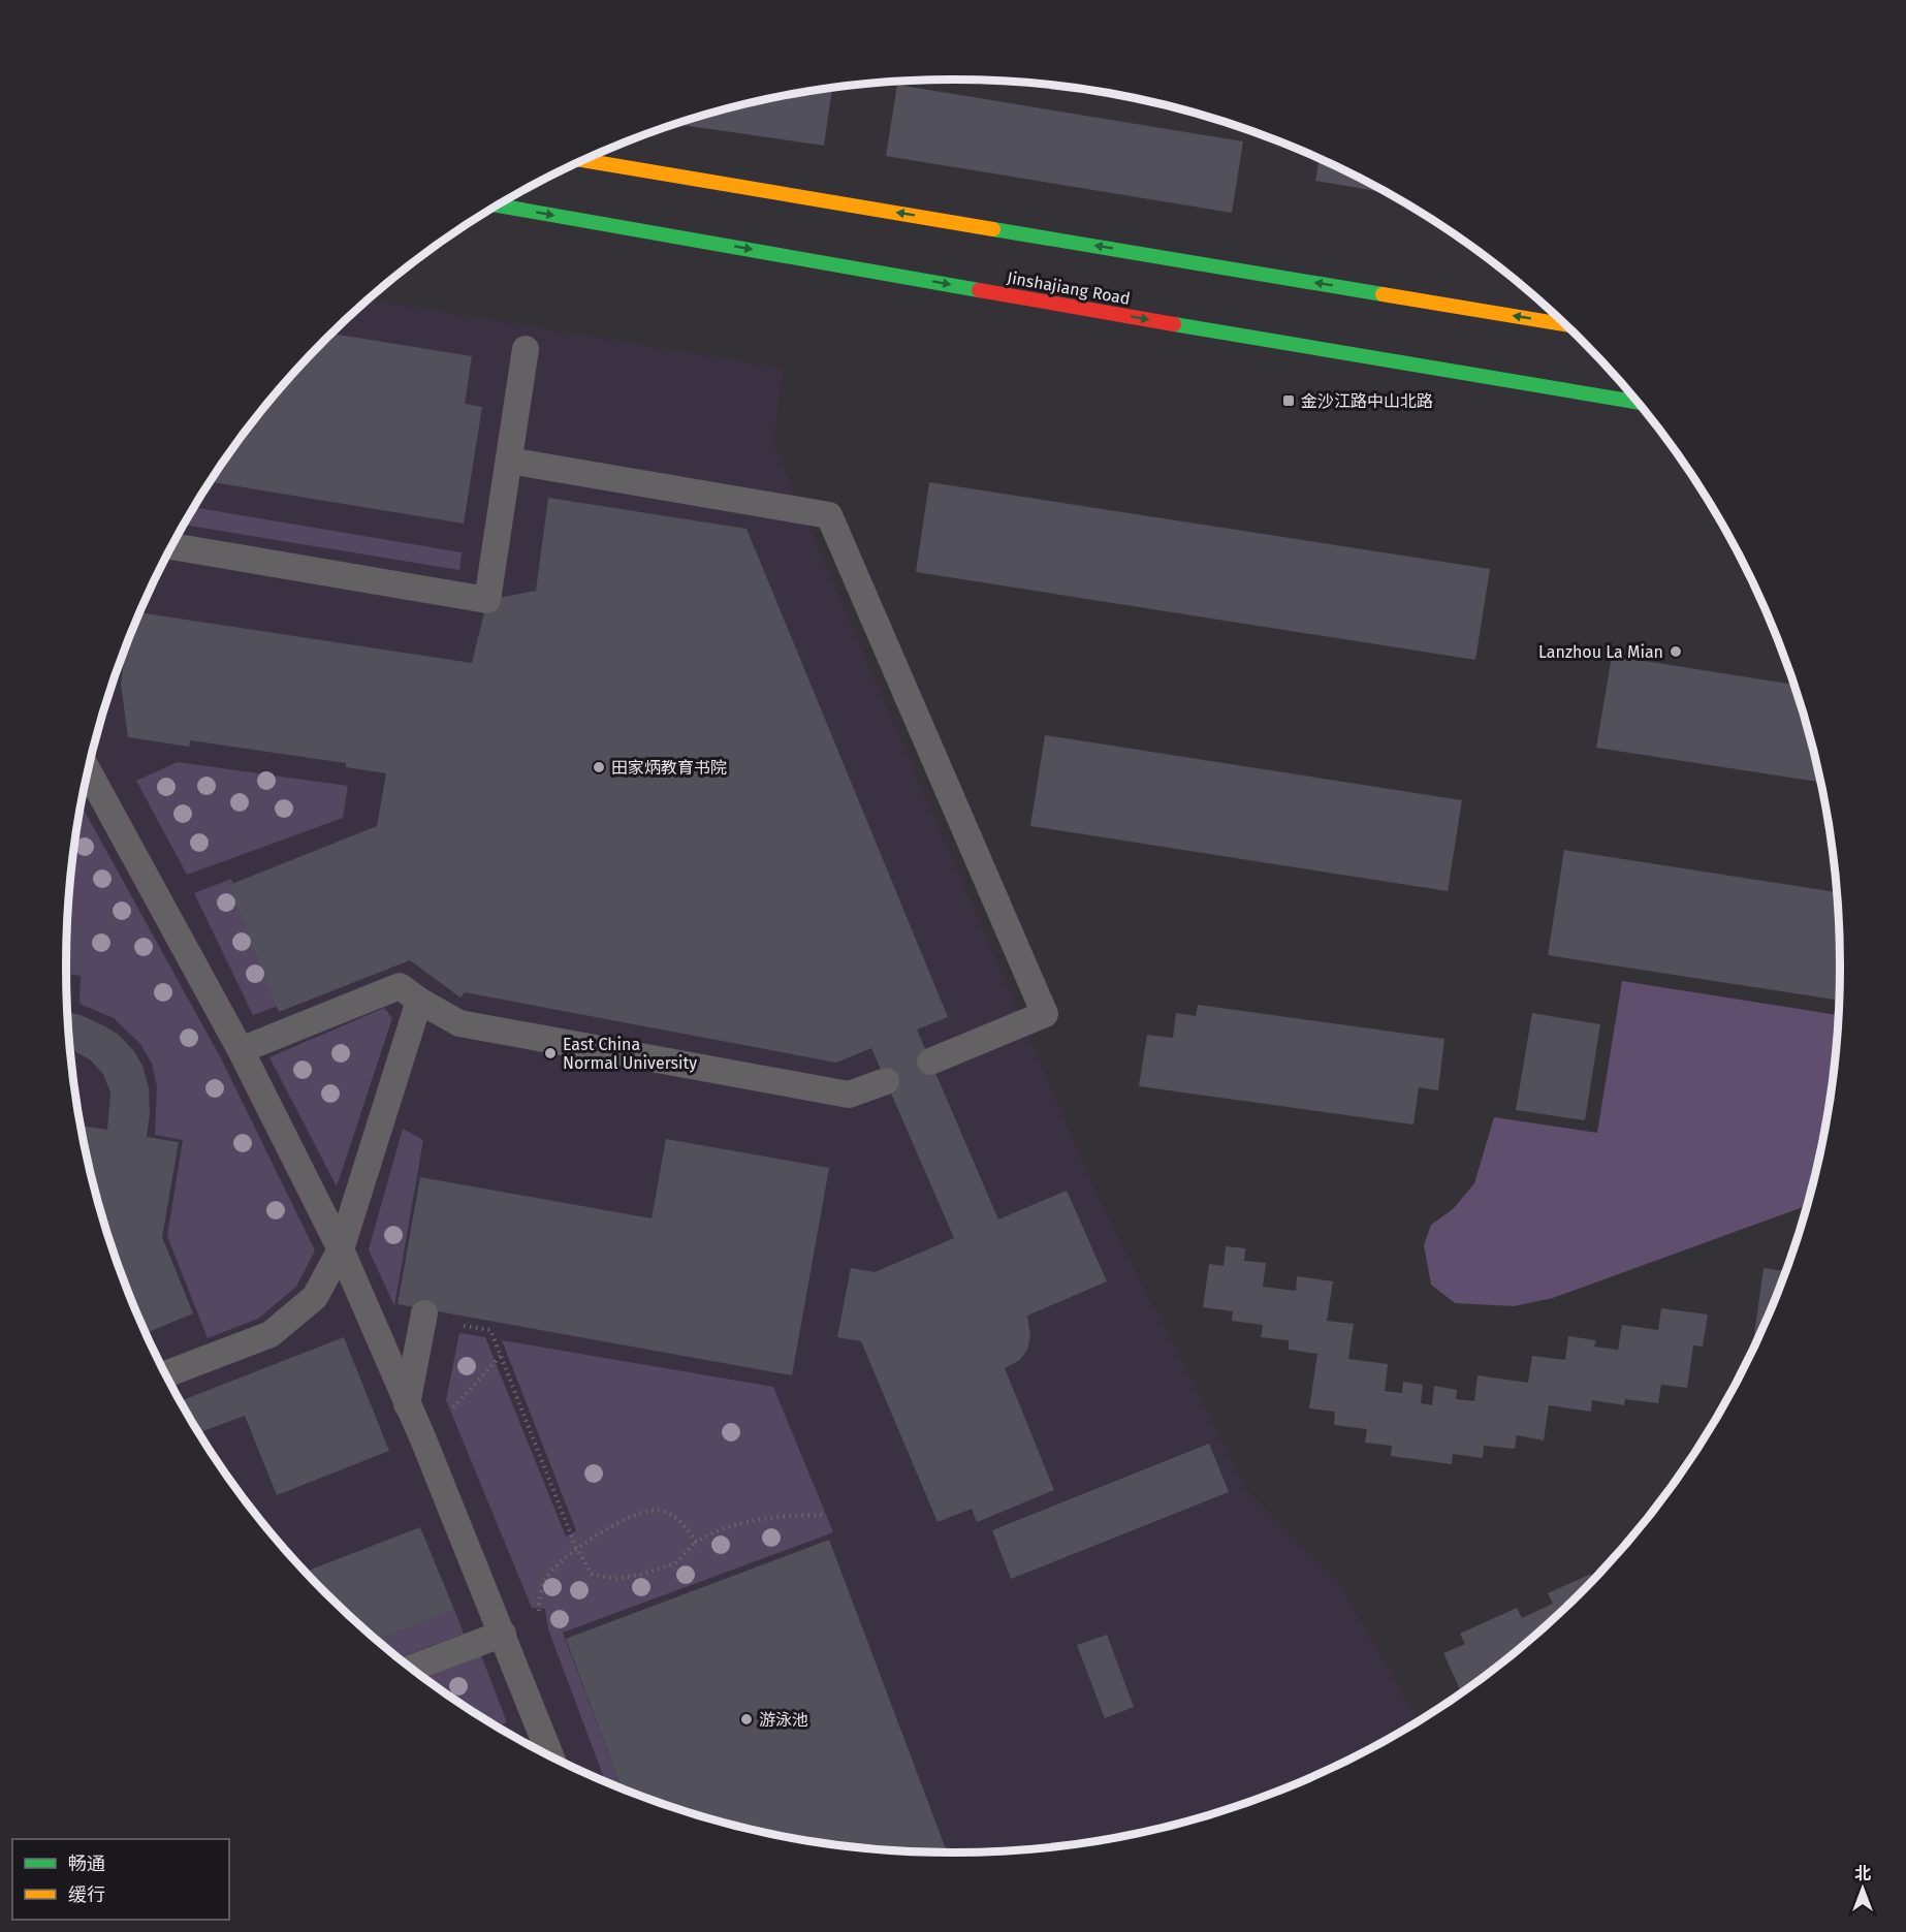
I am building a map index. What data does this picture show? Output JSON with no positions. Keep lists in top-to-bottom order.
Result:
{
  "streets": {
    "main road": ["Jinshajiang Road"]
  },
  "places": {
    "transit": ["金沙江路中山北路"],
    "other": [
      "Lanzhou La Mian",
      "田家炳教育书院",
      "East China Normal University",
      "游泳池"
    ]
  },
  "legend": ["畅通", "缓行"],
  "north": "top"
}
